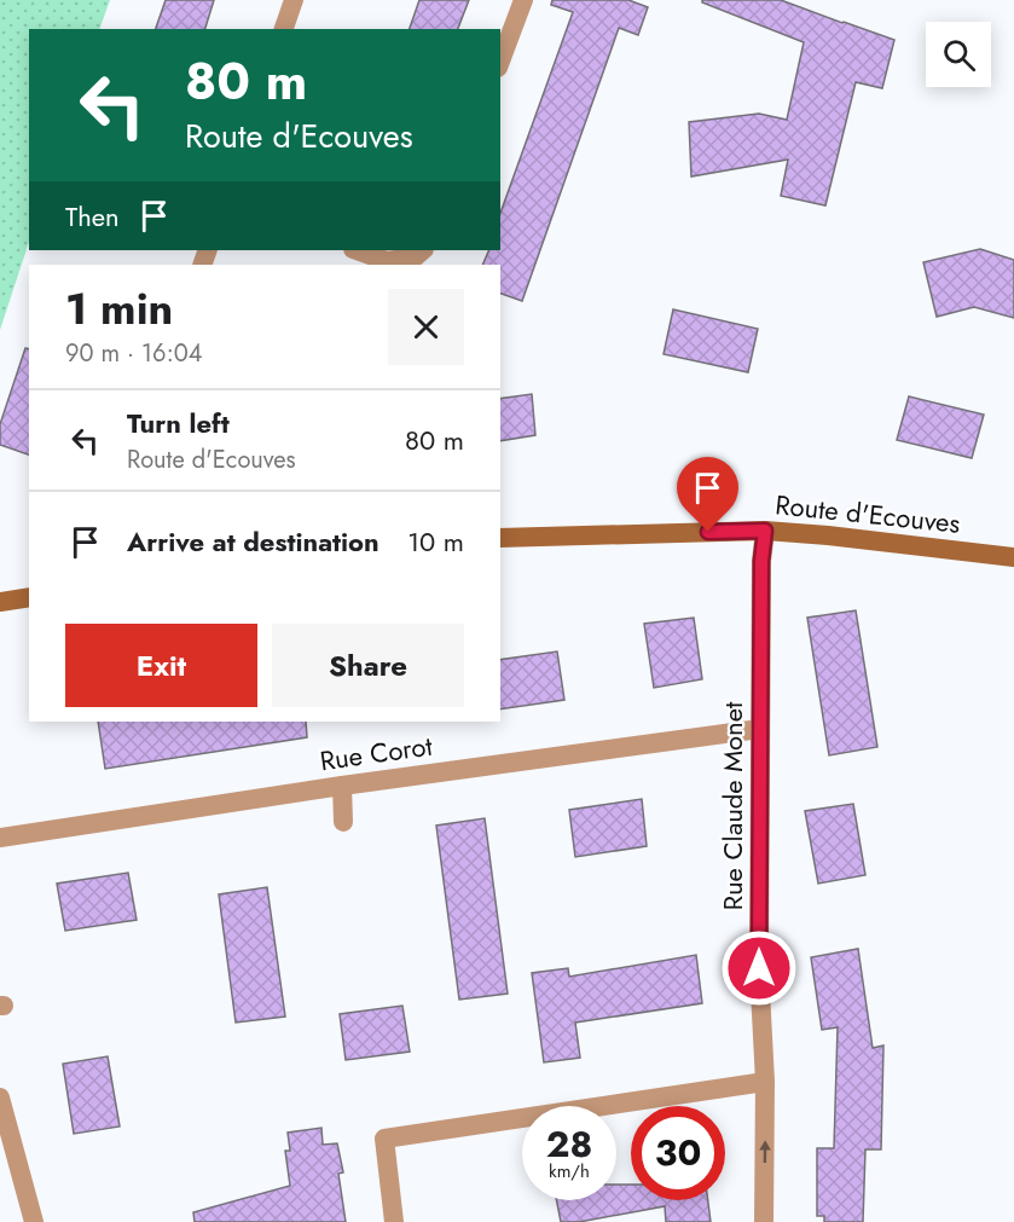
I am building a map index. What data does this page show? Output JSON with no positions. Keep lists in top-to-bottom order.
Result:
{
  "streets": {
    "main road": ["Route d'Ecouves"],
    "street": ["Rue Corot", "Rue Claude Monet"]
  },
  "crossings": [
    ["Route d'Ecouves", "Rue Claude Monet"],
    ["Rue Corot", "Rue Claude Monet"]
  ],
  "page": {
    "turn": ["80 m", "Route d'Ecouves"],
    "then": "Then",
    "heading": ["1 min", "90 m · 16:04"],
    "list": [
      {
        "name": "Turn left",
        "note": "Route d'Ecouves",
        "value": "80 m"
      },
      {
        "name": "Arrive at destination",
        "value": "10 m"
      }
    ],
    "buttons": ["Exit", "Share"],
    "speed": "28 km/h",
    "limit": "30"
  }
}
